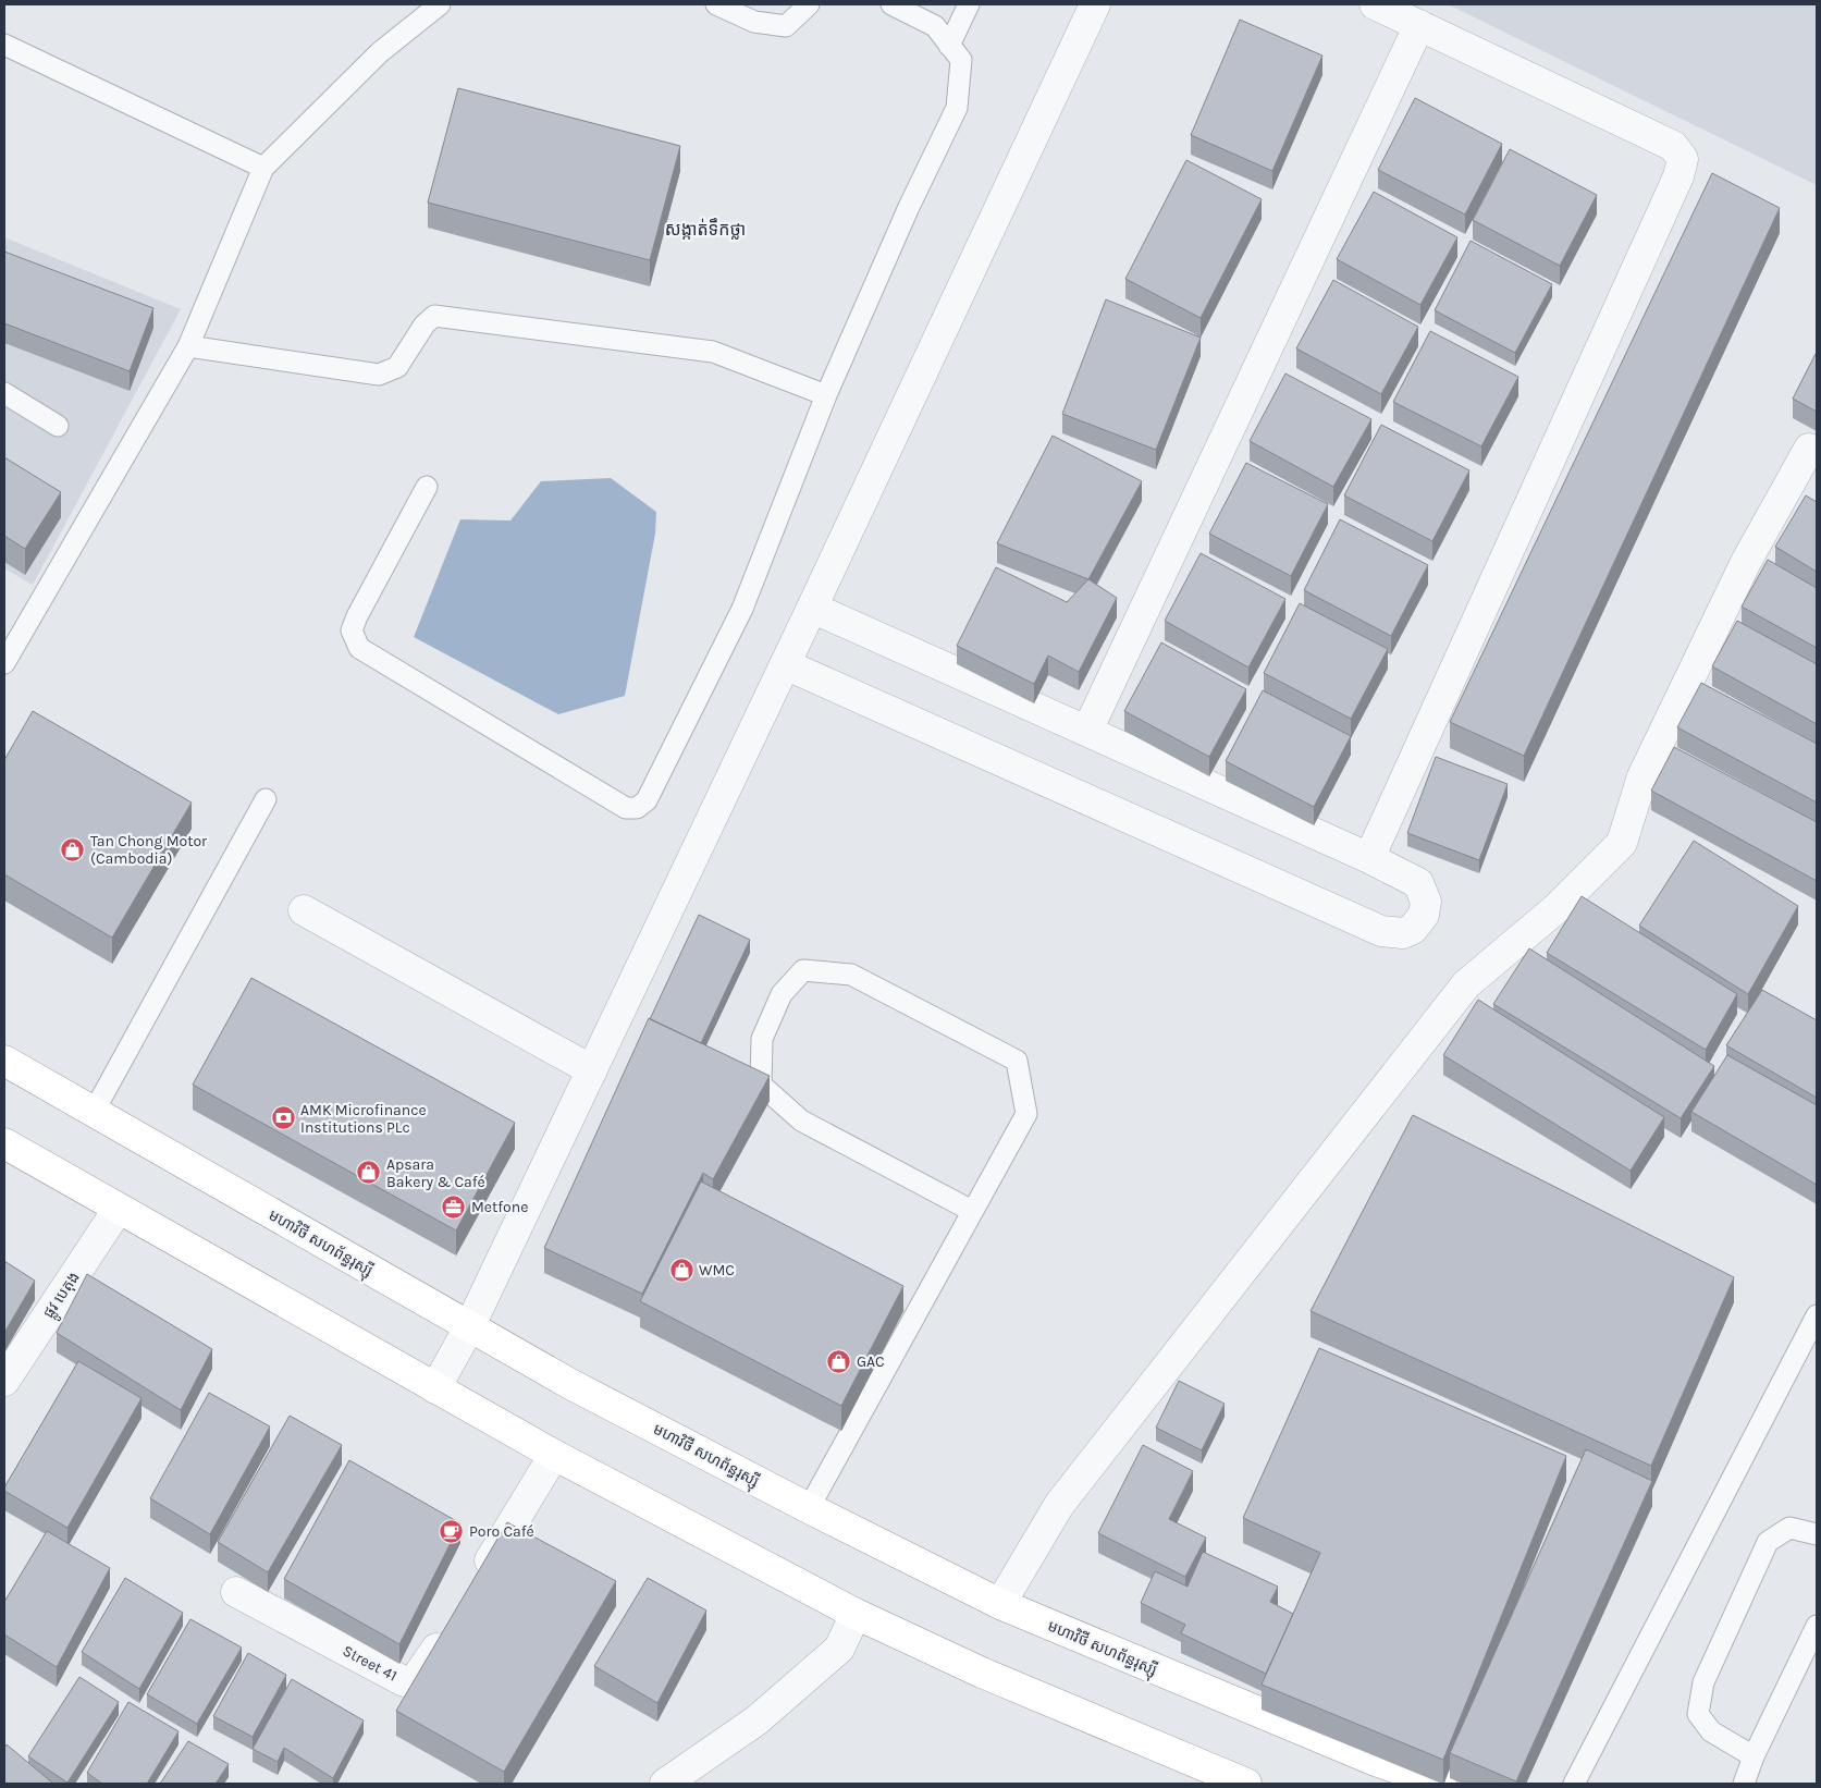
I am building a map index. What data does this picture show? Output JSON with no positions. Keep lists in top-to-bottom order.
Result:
{
  "streets": {
    "highway": ["មហាវិថី សហព័ន្ធរុស្ស៊ី"],
    "street": ["ផ្លូវ បេតុង", "Street 41"]
  },
  "districts": ["សង្កាត់ទឹកថ្លា"],
  "places": {
    "shop": [
      "Tan Chong Motor (Cambodia)",
      "Apsara Bakery & Café",
      "WMC",
      "GAC"
    ],
    "bank": ["AMK Microfinance Institutions PLc"],
    "office": ["Metfone"],
    "cafe": ["Poro Café"]
  }
}
